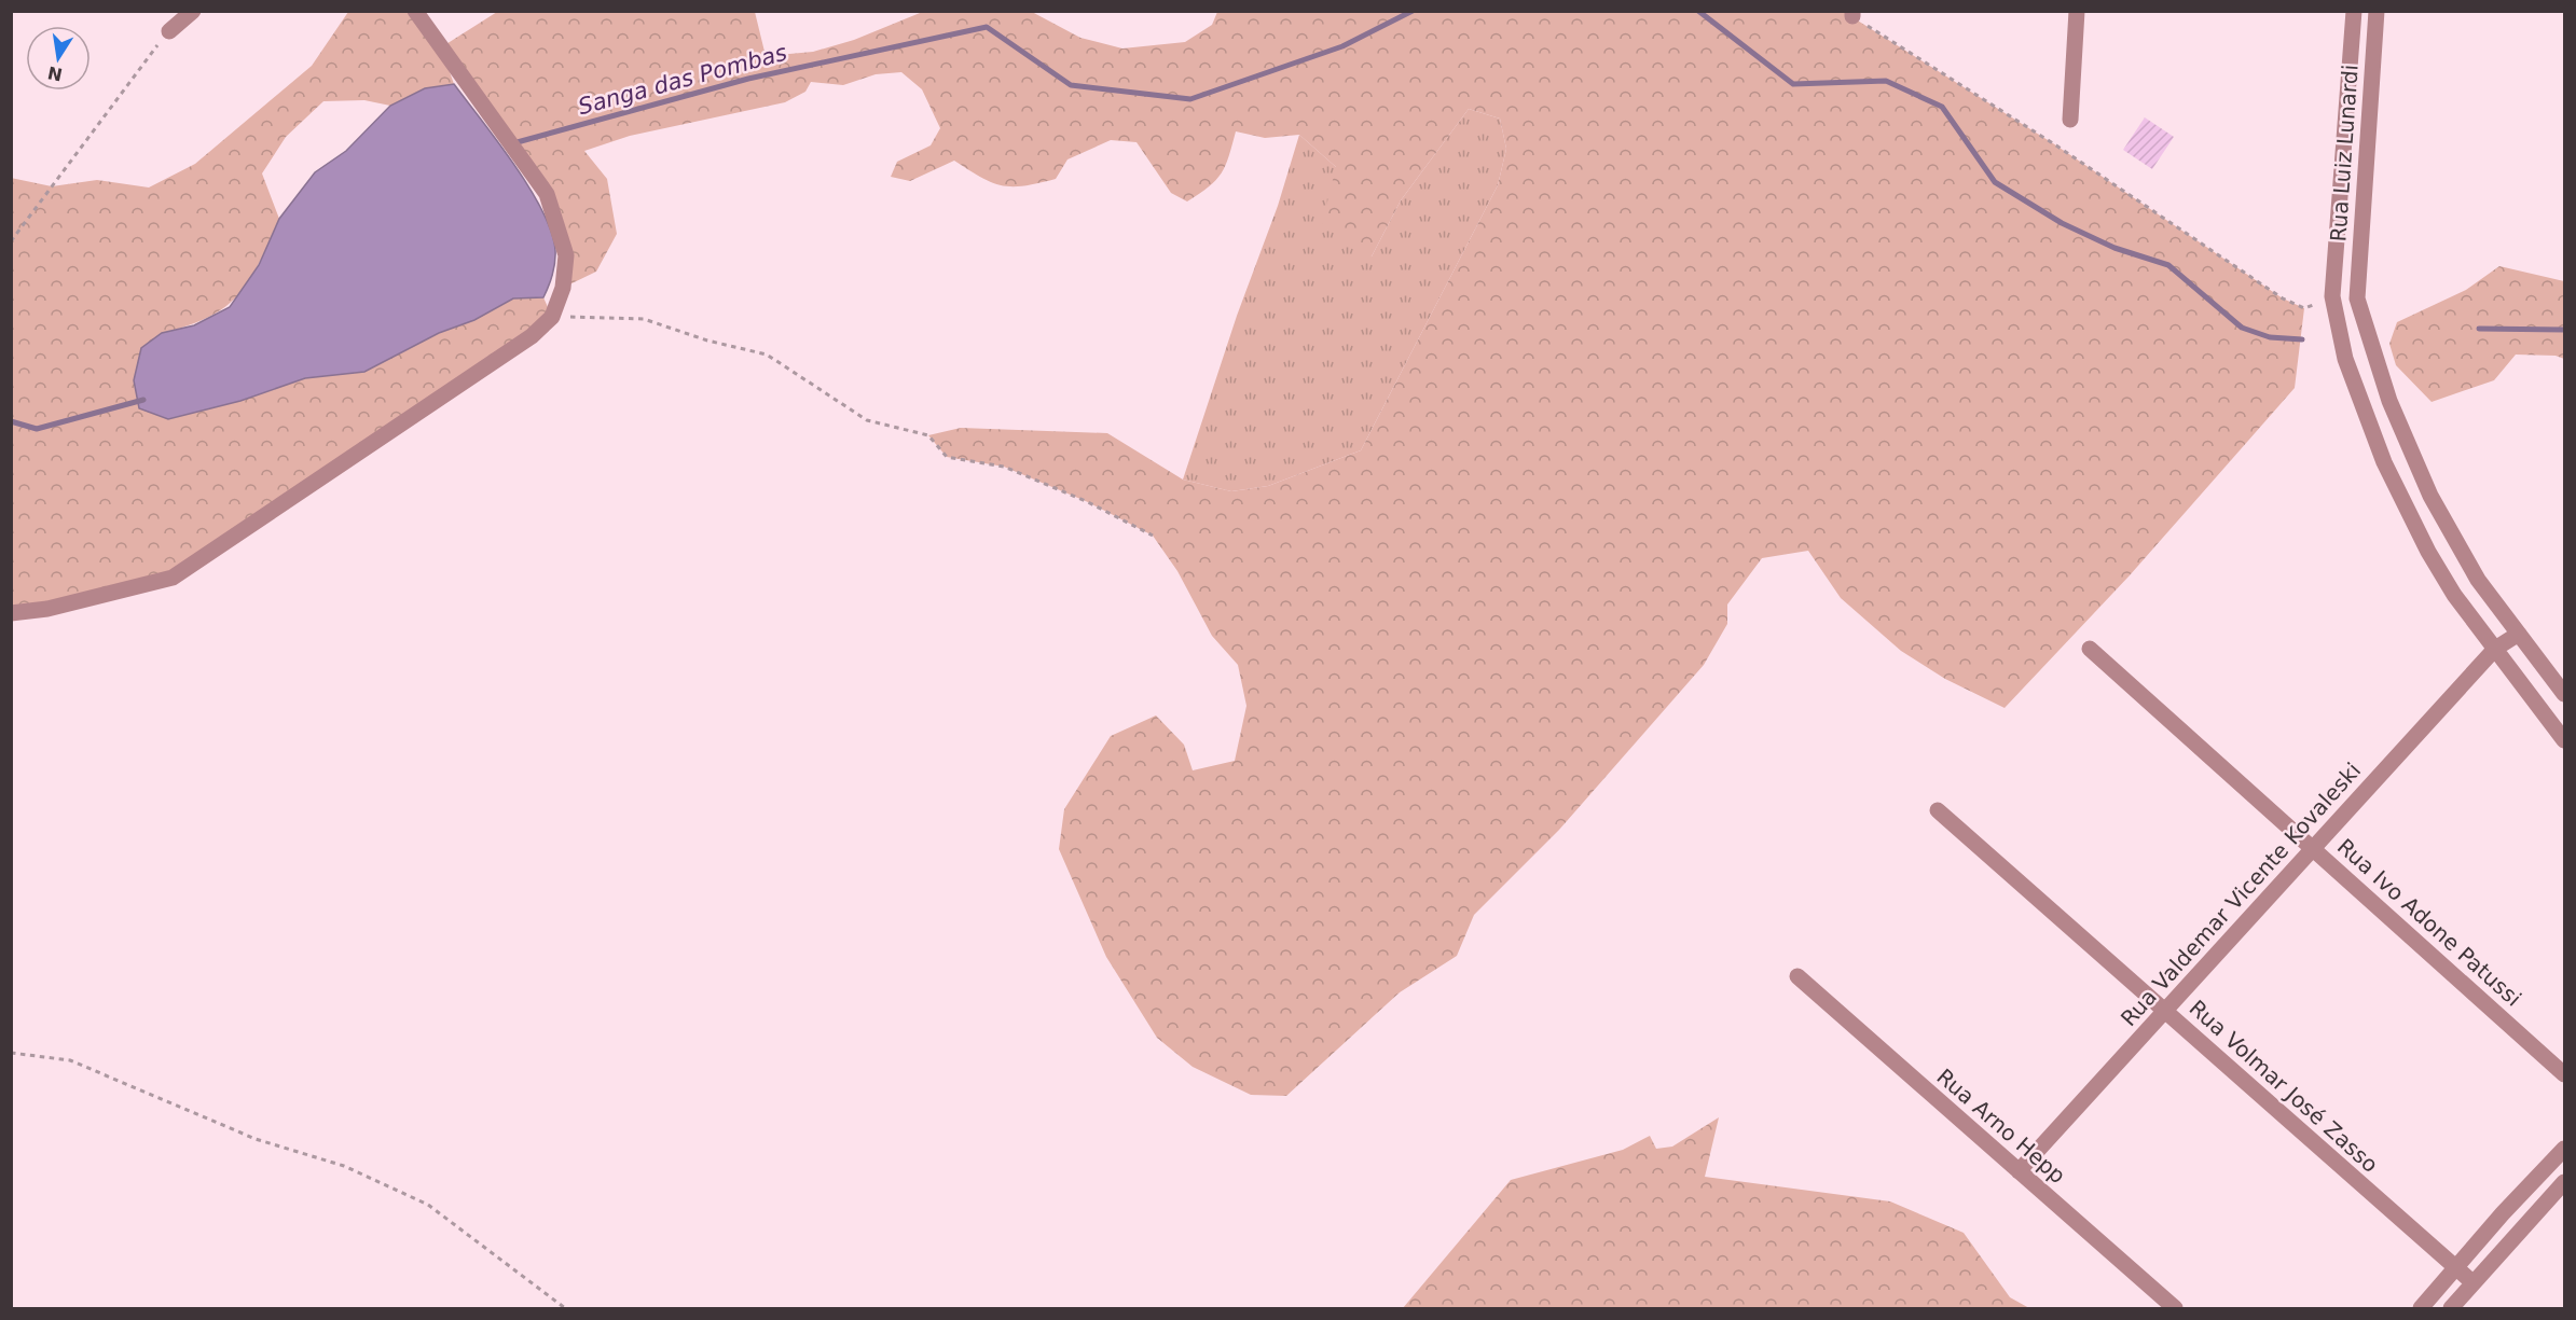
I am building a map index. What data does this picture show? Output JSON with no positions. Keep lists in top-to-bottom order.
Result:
{
  "streets": {
    "street": [
      "Rua Luiz Lunardi",
      "Rua Valdemar Vicente Kovaleski",
      "Rua Ivo Adone Patussi",
      "Rua Volmar José Zasso",
      "Rua Arno Hepp"
    ]
  },
  "crossings": [
    ["Rua Luiz Lunardi", "Rua Valdemar Vicente Kovaleski"],
    ["Rua Valdemar Vicente Kovaleski", "Rua Ivo Adone Patussi"],
    ["Rua Valdemar Vicente Kovaleski", "Rua Volmar José Zasso"],
    ["Rua Valdemar Vicente Kovaleski", "Rua Arno Hepp"]
  ],
  "water": ["Sanga das Pombas"],
  "north": "bottom"
}
